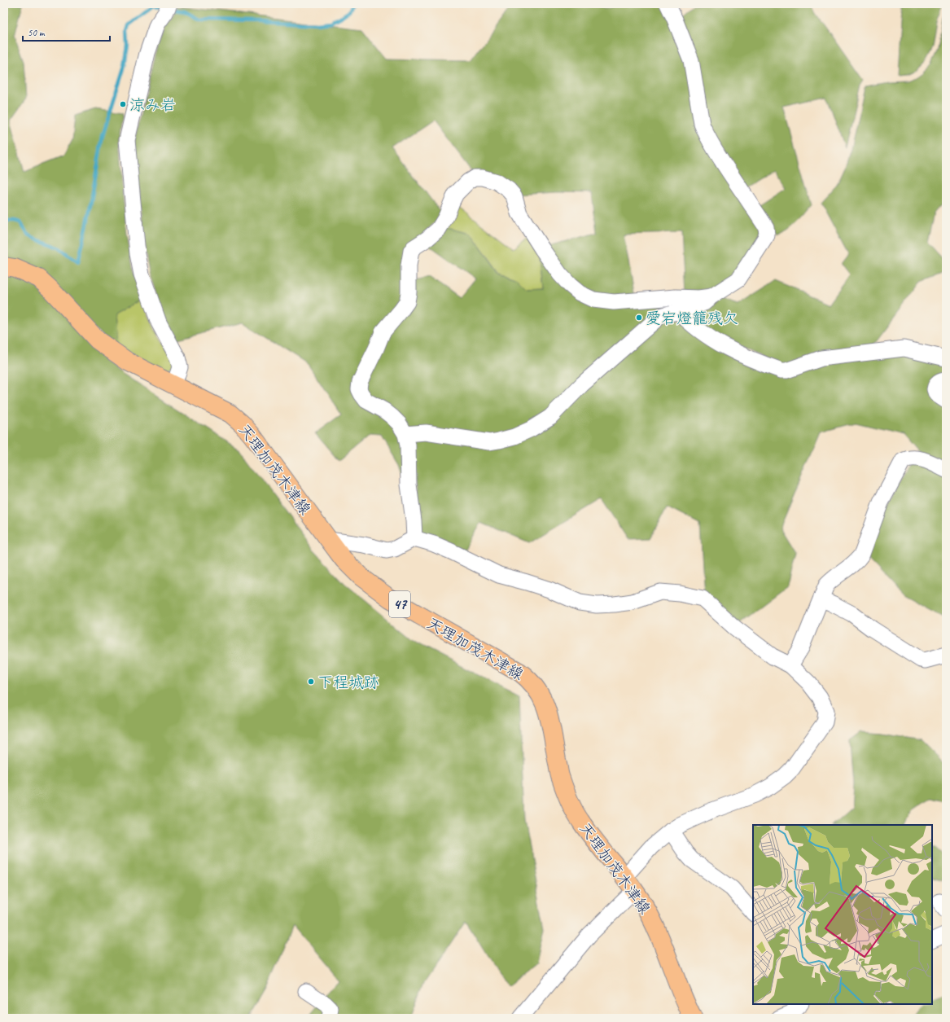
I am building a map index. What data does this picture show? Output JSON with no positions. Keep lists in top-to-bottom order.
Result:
{
  "streets": {
    "main road": ["天理加茂木津線", "47"]
  },
  "places": ["涼み岩", "愛宕燈籠残欠", "下程城跡"],
  "scale_bar": "50 m"
}
